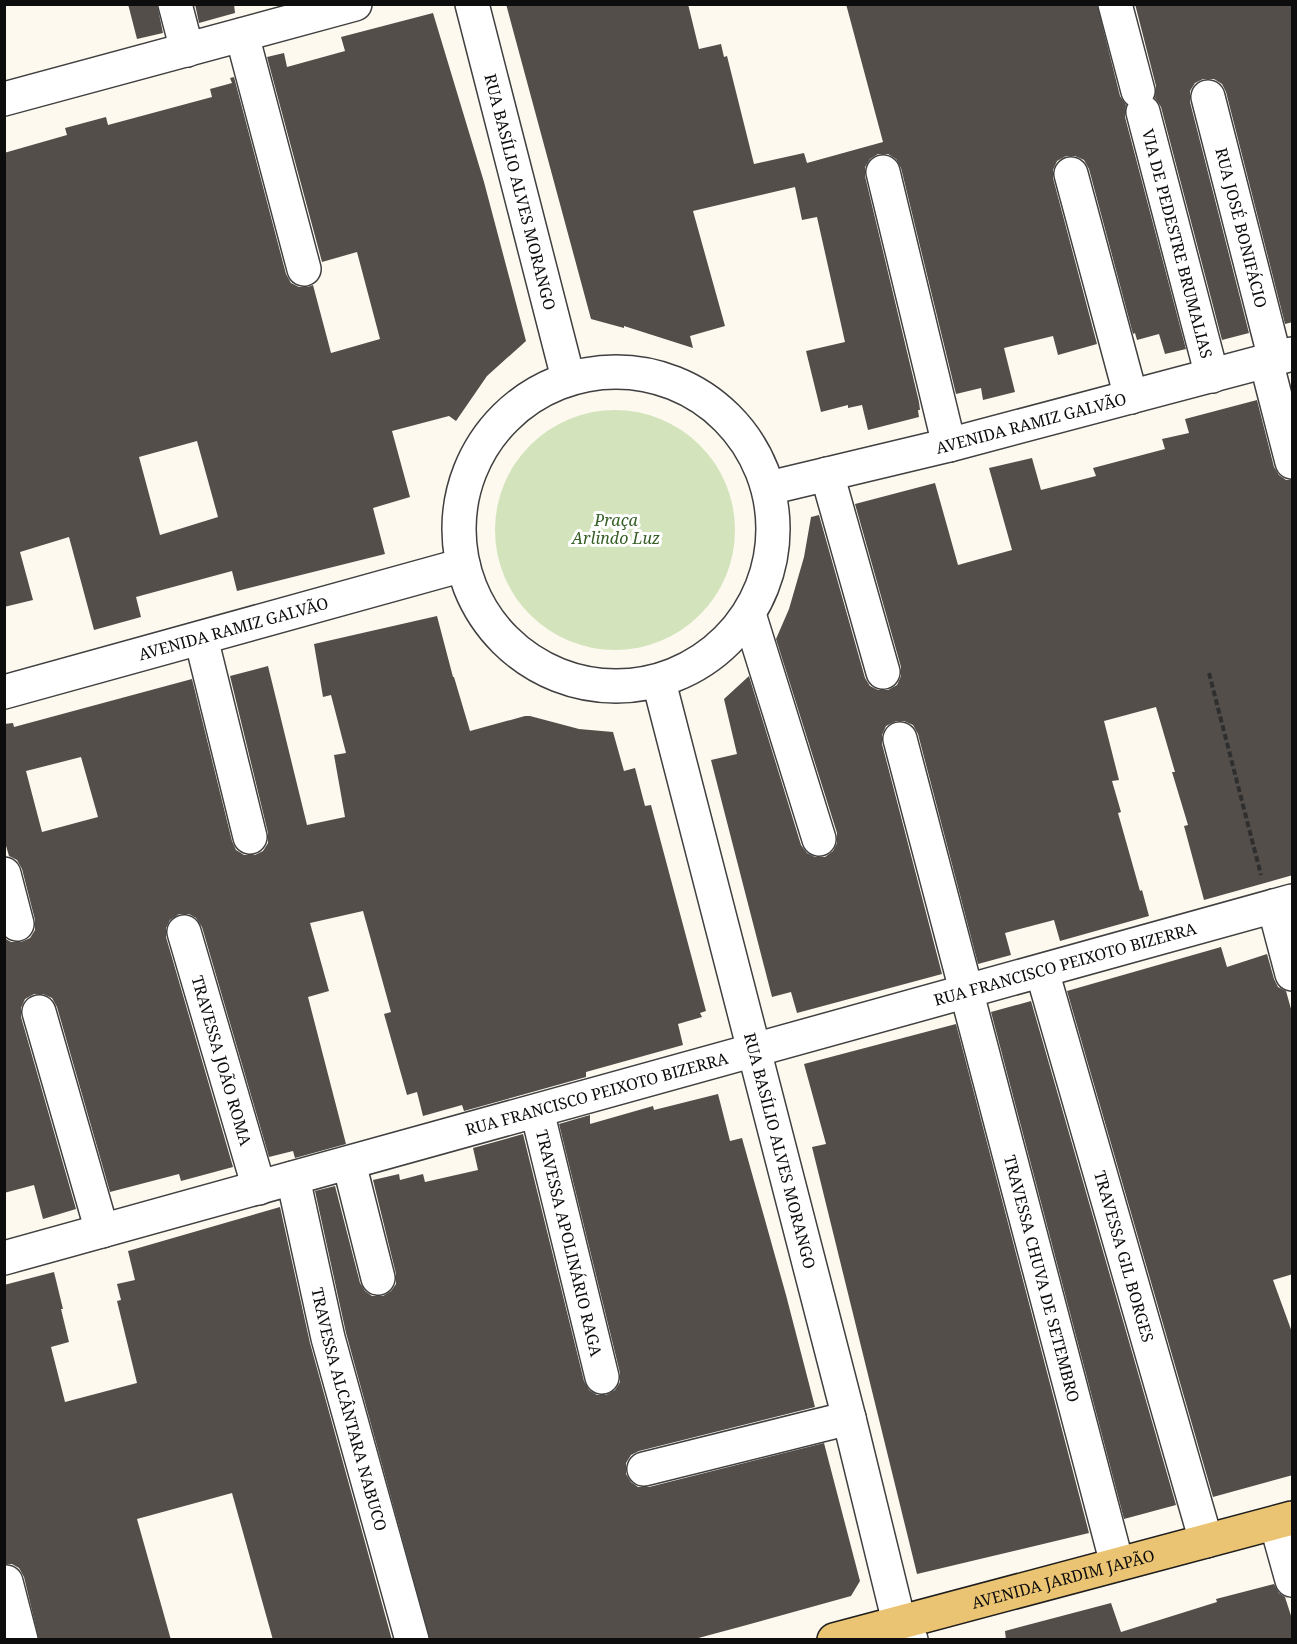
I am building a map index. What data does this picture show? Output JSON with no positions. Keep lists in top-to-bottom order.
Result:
{
  "streets": {
    "main road": ["AVENIDA JARDIM JAPÃO"],
    "street": [
      "RUA BASÍLIO ALVES MORANGO",
      "RUA JOSÉ BONIFÁCIO",
      "VIA DE PEDESTRE BRUMALIAS",
      "AVENIDA RAMIZ GALVÃO",
      "RUA FRANCISCO PEIXOTO BIZERRA",
      "TRAVESSA JOÃO ROMA",
      "TRAVESSA APOLINÁRIO RAGA",
      "TRAVESSA GIL BORGES",
      "TRAVESSA CHUVA DE SETEMBRO",
      "TRAVESSA ALCÂNTARA NABUCO"
    ]
  },
  "crossings": [
    ["RUA BASÍLIO ALVES MORANGO", "RUA FRANCISCO PEIXOTO BIZERRA"],
    ["RUA BASÍLIO ALVES MORANGO", "AVENIDA JARDIM JAPÃO"],
    ["RUA JOSÉ BONIFÁCIO", "AVENIDA RAMIZ GALVÃO"],
    ["VIA DE PEDESTRE BRUMALIAS", "AVENIDA RAMIZ GALVÃO"],
    ["RUA FRANCISCO PEIXOTO BIZERRA", "TRAVESSA JOÃO ROMA"],
    ["RUA FRANCISCO PEIXOTO BIZERRA", "TRAVESSA APOLINÁRIO RAGA"],
    ["RUA FRANCISCO PEIXOTO BIZERRA", "TRAVESSA GIL BORGES"],
    ["RUA FRANCISCO PEIXOTO BIZERRA", "TRAVESSA CHUVA DE SETEMBRO"],
    ["RUA FRANCISCO PEIXOTO BIZERRA", "TRAVESSA ALCÂNTARA NABUCO"],
    ["TRAVESSA GIL BORGES", "AVENIDA JARDIM JAPÃO"],
    ["TRAVESSA CHUVA DE SETEMBRO", "AVENIDA JARDIM JAPÃO"]
  ],
  "parks": ["Praça Arlindo Luz"]
}
